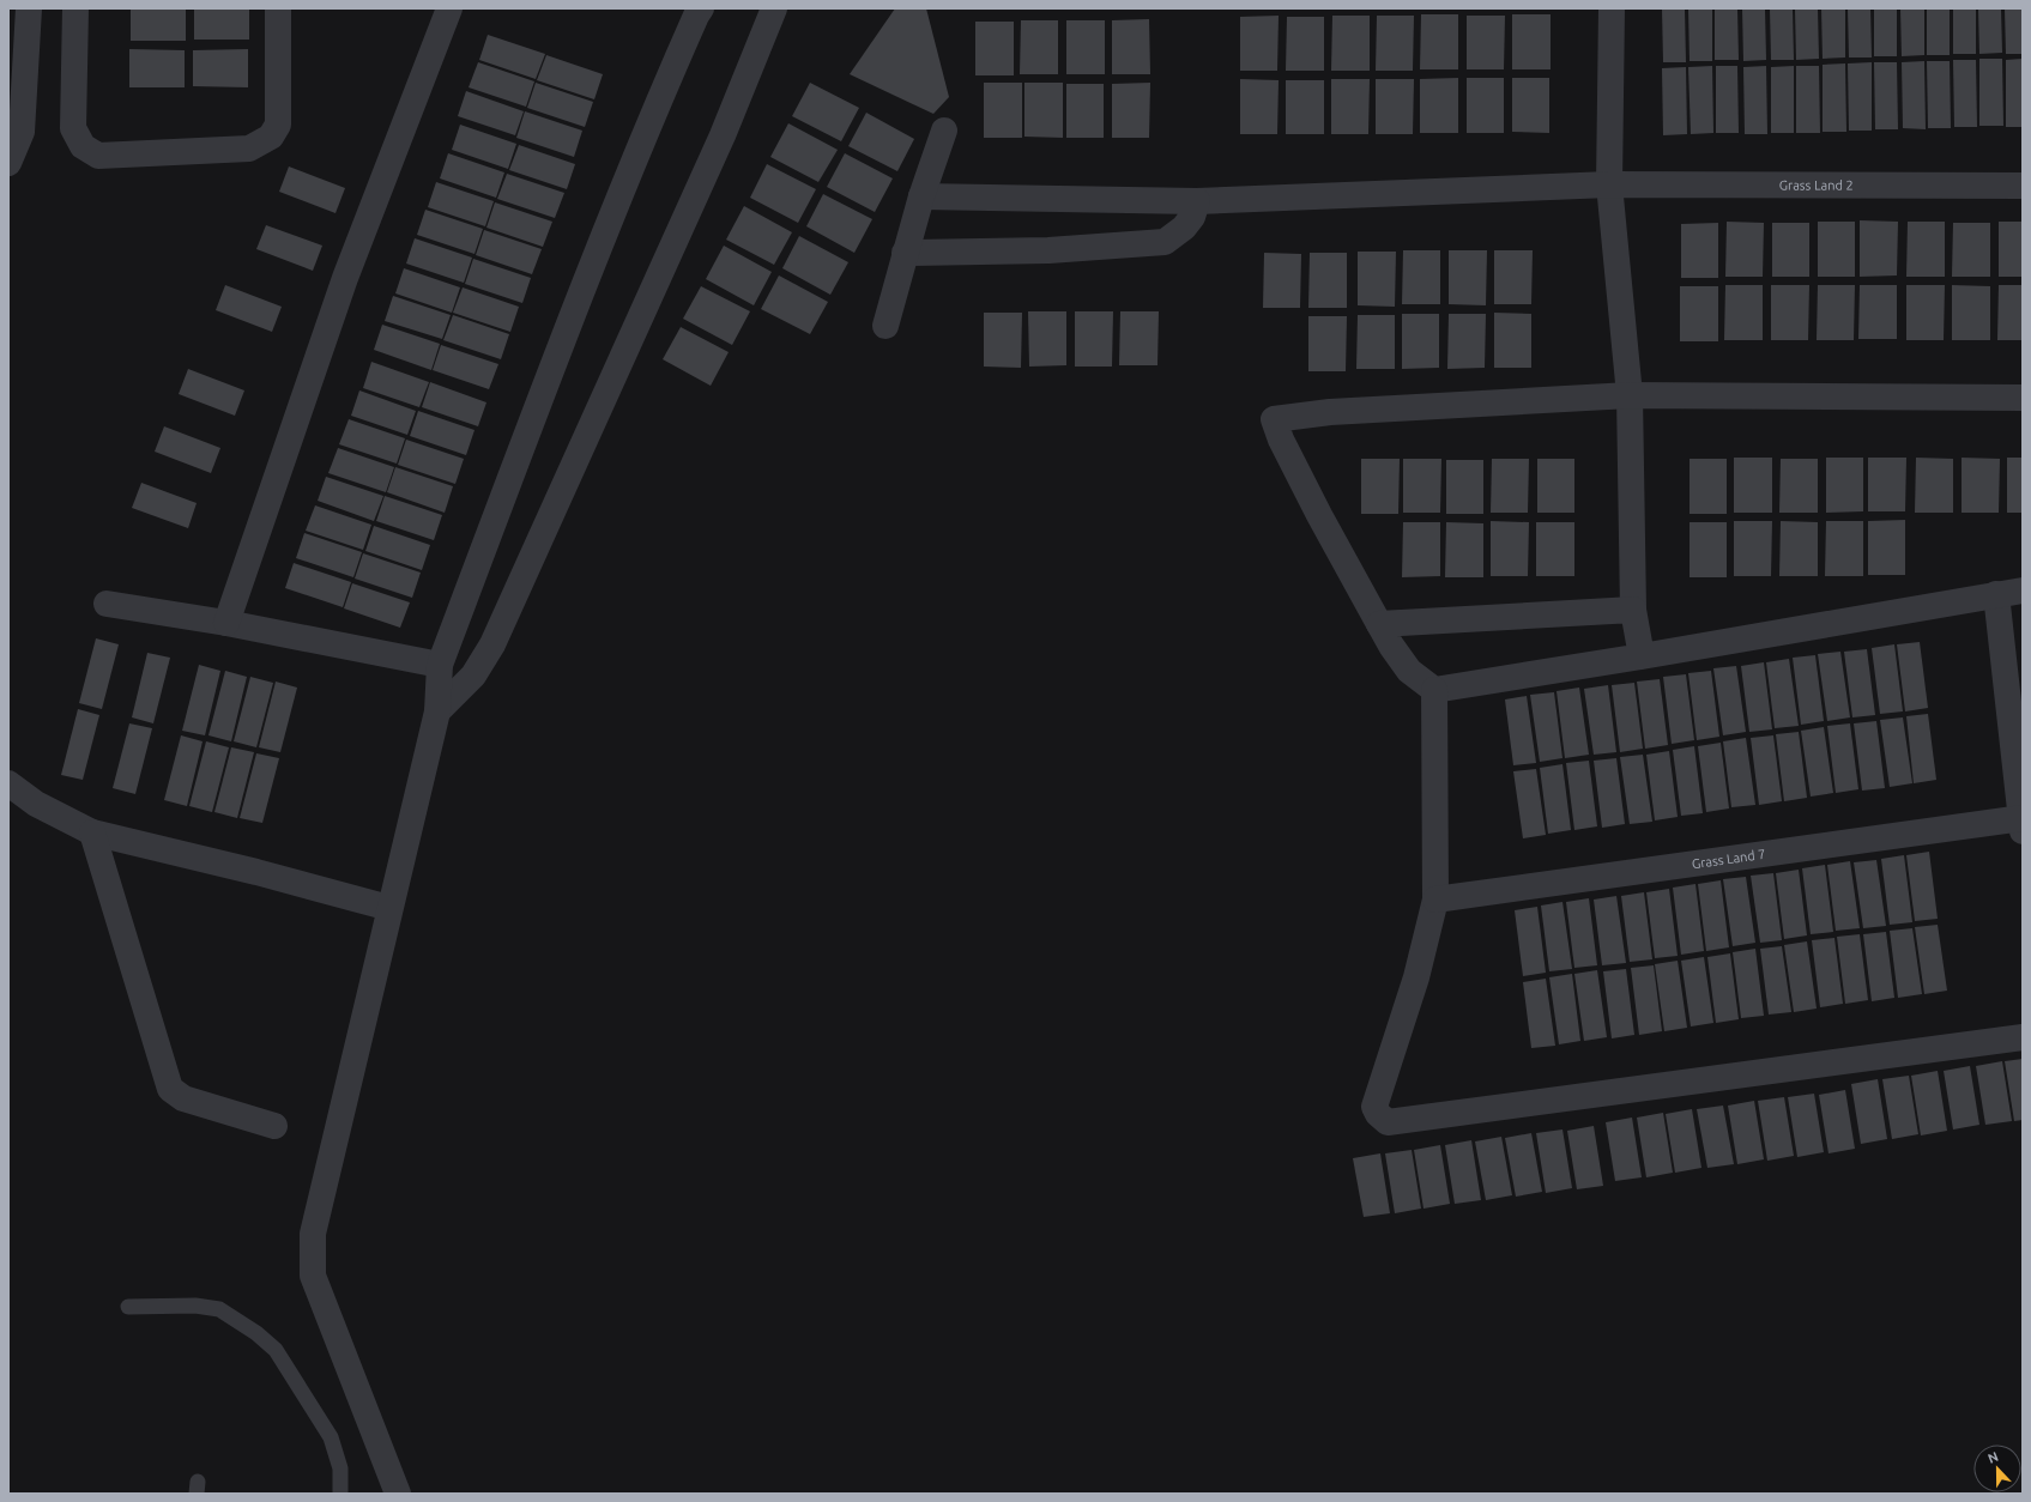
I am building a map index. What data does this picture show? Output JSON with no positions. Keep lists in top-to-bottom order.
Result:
{
  "streets": {
    "street": ["Grass Land 2", "Grass Land 7"]
  },
  "north": "top"
}
